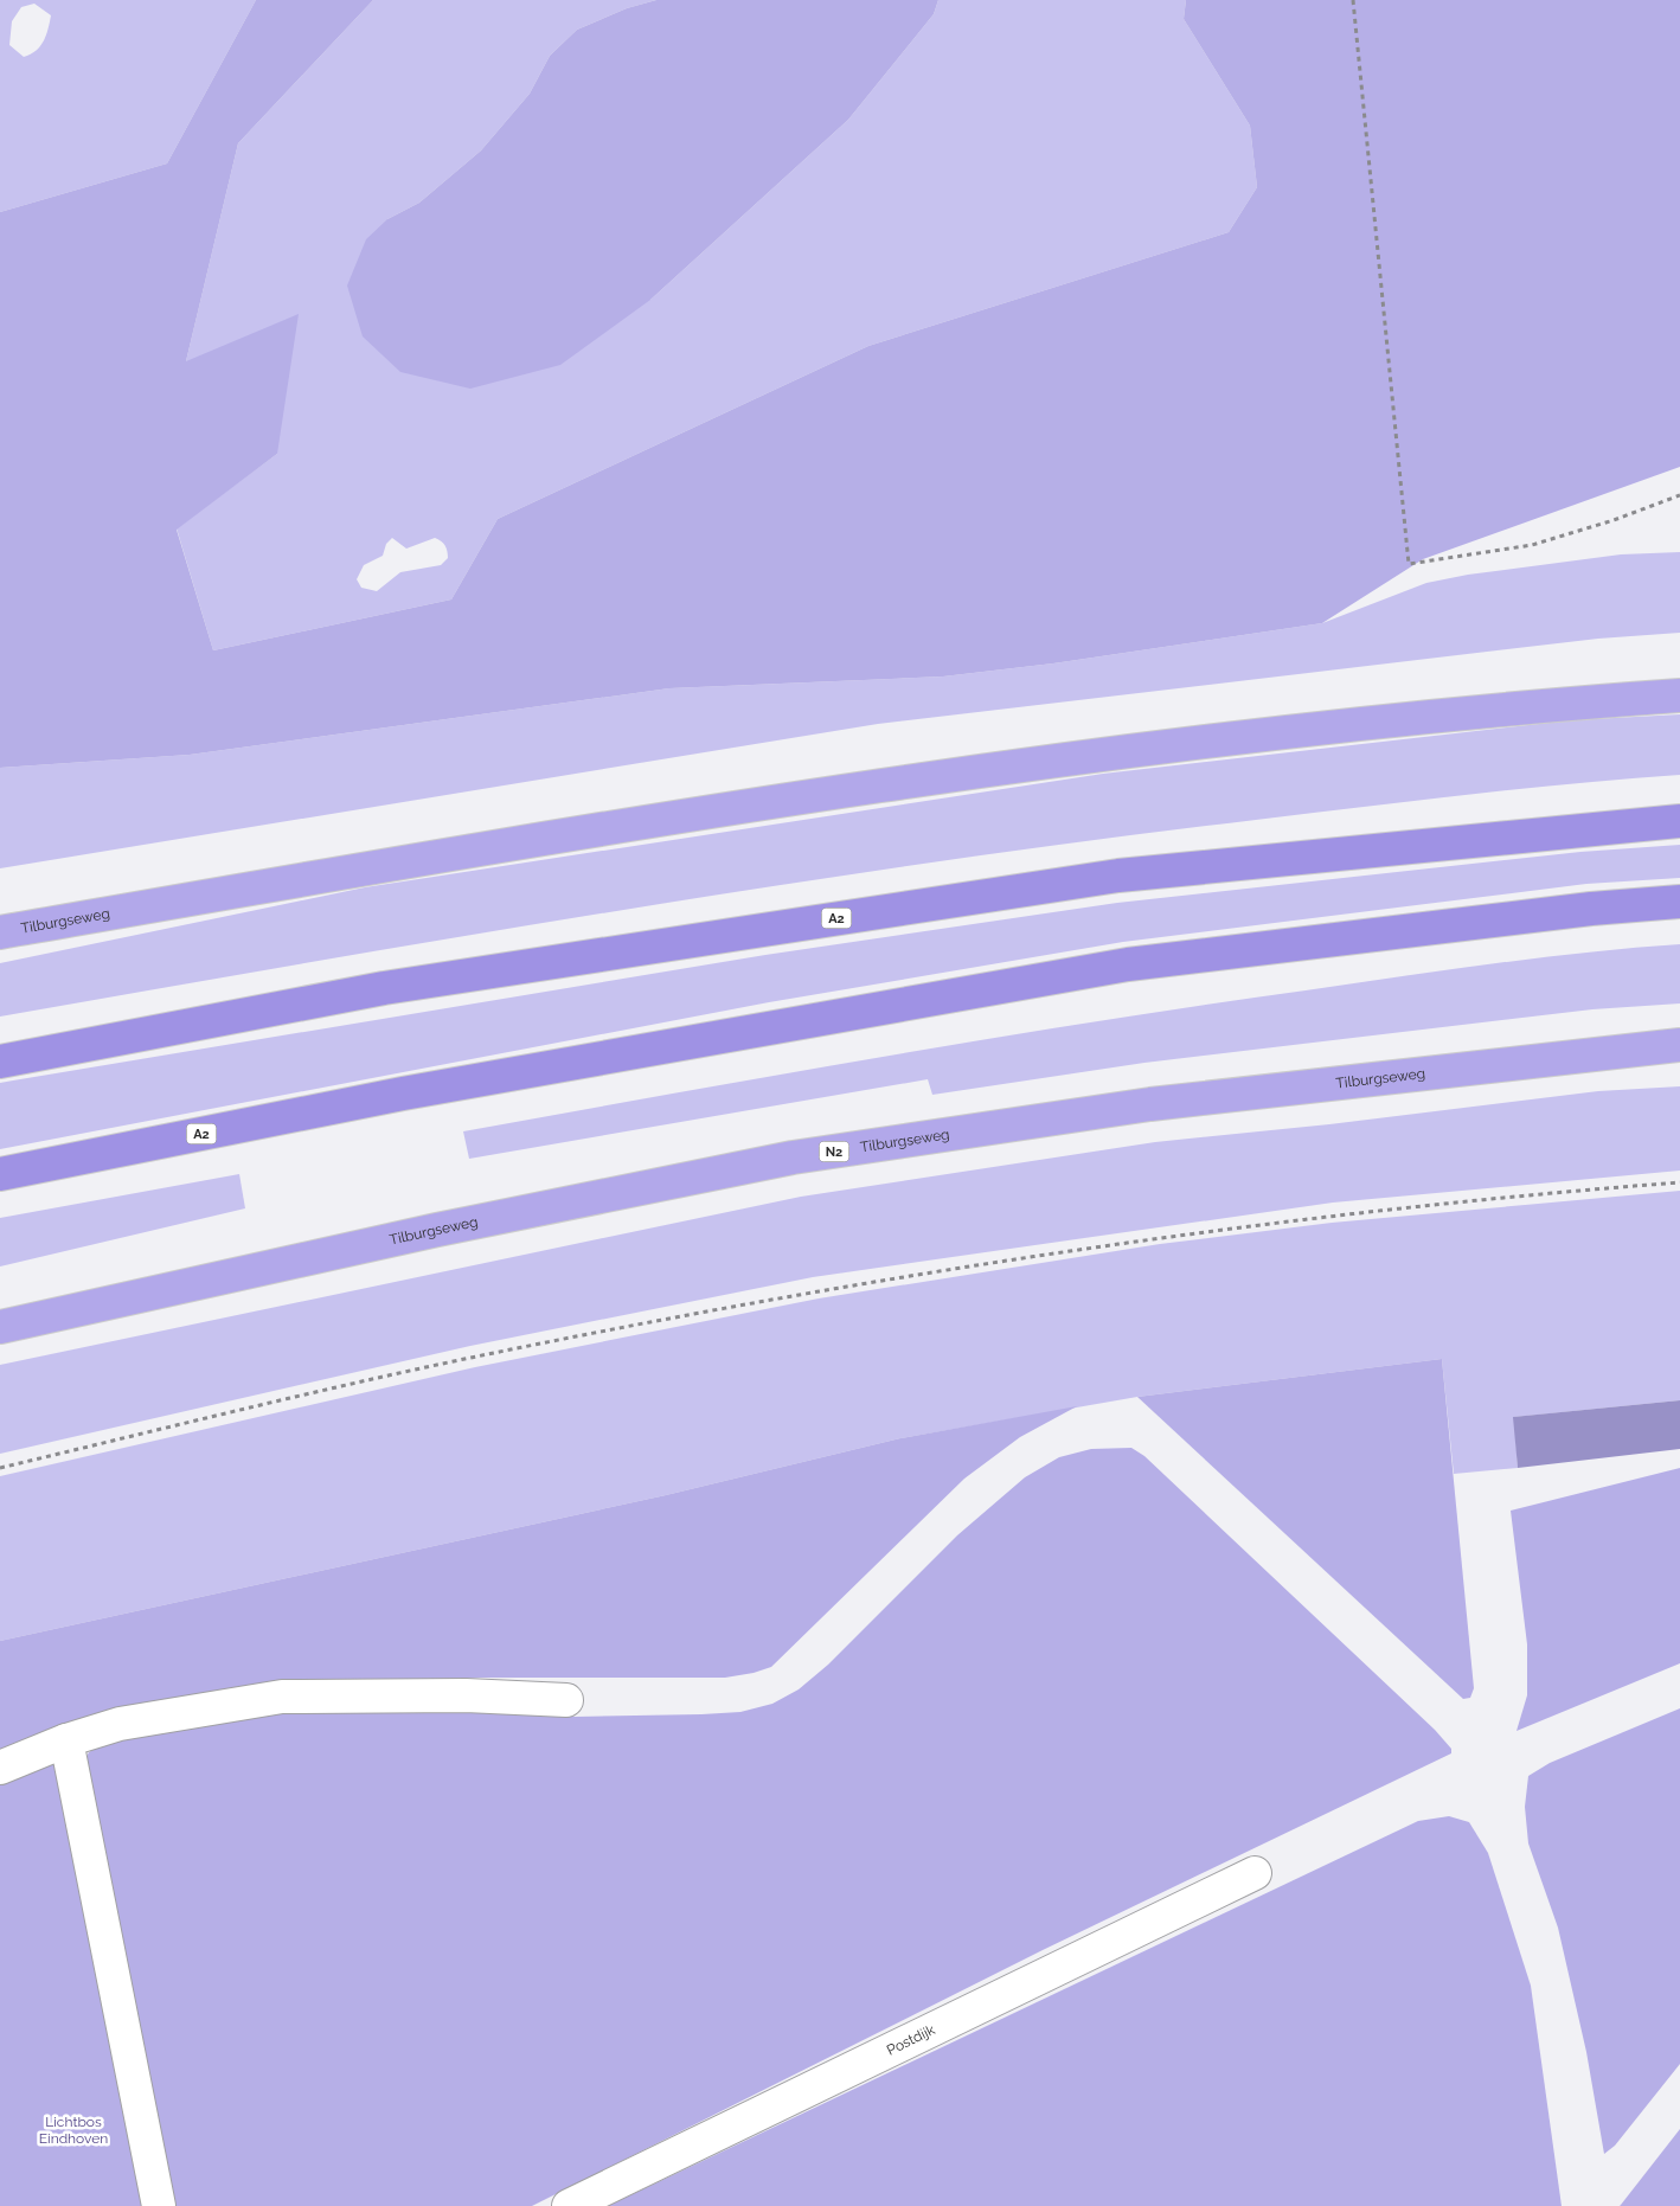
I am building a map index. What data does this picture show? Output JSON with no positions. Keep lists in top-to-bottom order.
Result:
{
  "streets": {
    "highway": ["A2", "Tilburgseweg", "N2"],
    "street": ["Postdijk"]
  },
  "parks": ["Lichtbos Eindhoven"]
}
